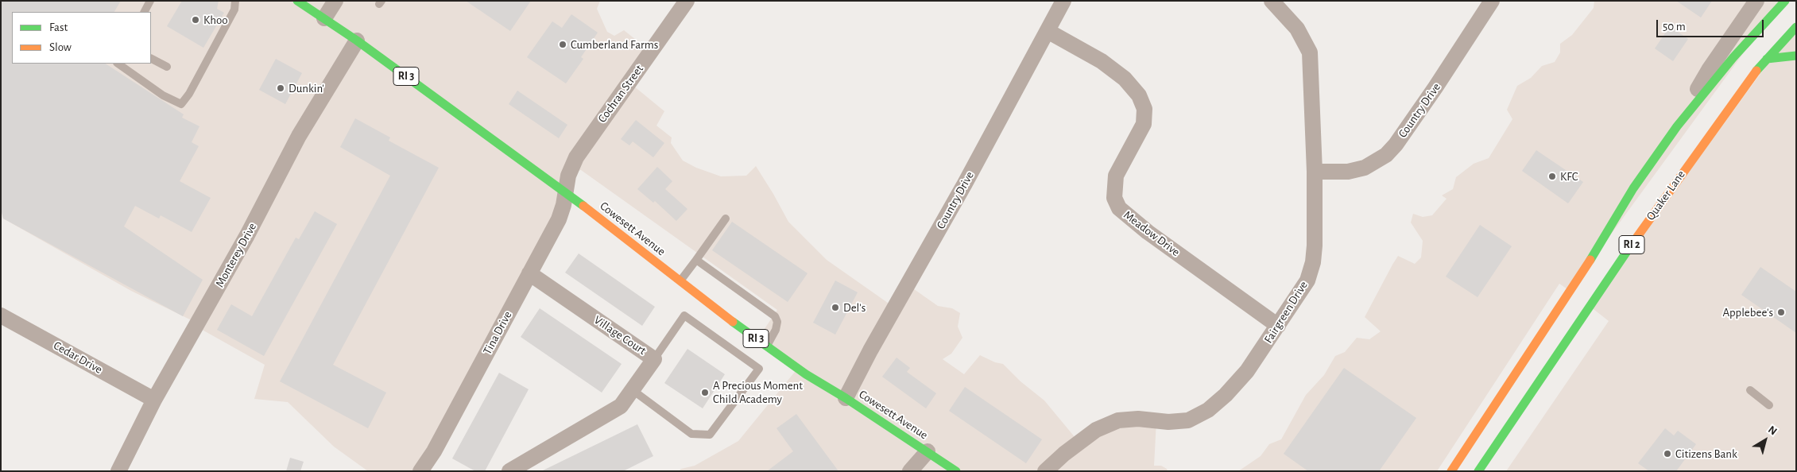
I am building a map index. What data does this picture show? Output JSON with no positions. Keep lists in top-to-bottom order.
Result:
{
  "streets": {
    "main road": [
      "RI 3",
      "Quaker Lane",
      "Cowesett Avenue",
      "RI 2"
    ],
    "street": [
      "Cochran Street",
      "Country Drive",
      "Meadow Drive",
      "Monterey Drive",
      "Fairgreen Drive",
      "Tina Drive",
      "Village Court",
      "Cedar Drive"
    ]
  },
  "crossings": [
    ["Cochran Street", "Cowesett Avenue"],
    ["Cochran Street", "Tina Drive"],
    ["Country Drive", "Cowesett Avenue"],
    ["Country Drive", "Meadow Drive"],
    ["Country Drive", "Fairgreen Drive"],
    ["Cowesett Avenue", "Monterey Drive"],
    ["Cowesett Avenue", "Tina Drive"],
    ["Meadow Drive", "Fairgreen Drive"],
    ["Monterey Drive", "Cedar Drive"],
    ["Tina Drive", "Village Court"]
  ],
  "places": [
    "Khoo",
    "Cumberland Farms",
    "Dunkin'",
    "KFC",
    "Del's",
    "Applebee's",
    "A Precious Moment Child Academy",
    "Citizens Bank"
  ],
  "legend": ["Fast", "Slow"],
  "scale_bar": "50 m",
  "north": "top right"
}
